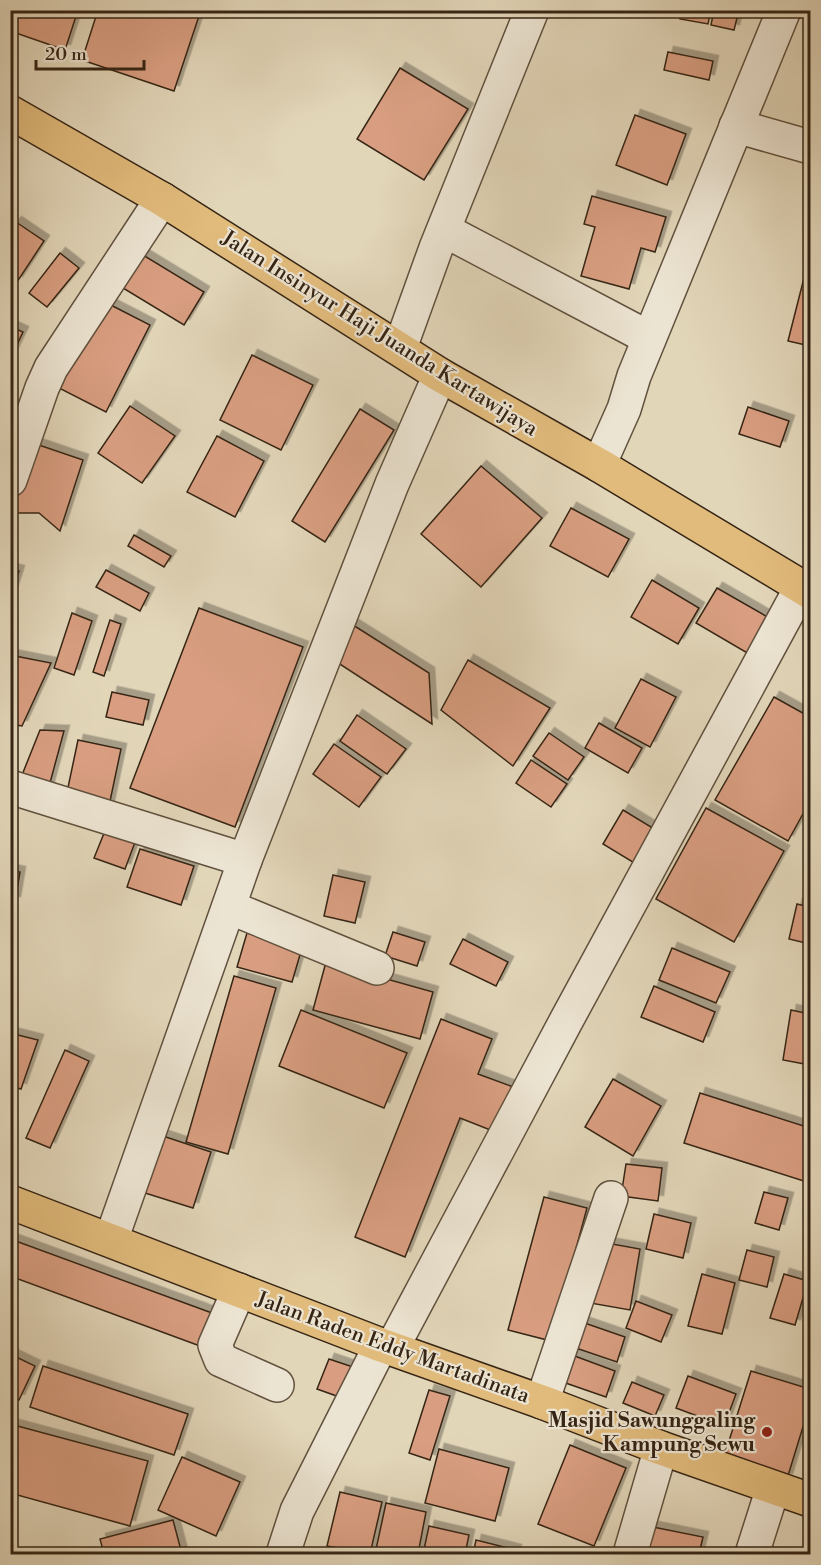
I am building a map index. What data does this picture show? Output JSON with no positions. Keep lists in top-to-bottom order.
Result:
{
  "streets": {
    "main road": ["Jalan Insinyur Haji Juanda Kartawijaya", "Jalan Raden Eddy Martadinata"]
  },
  "places": ["Masjid Sawunggaling Kampung Sewu"],
  "scale_bar": "20 m"
}
